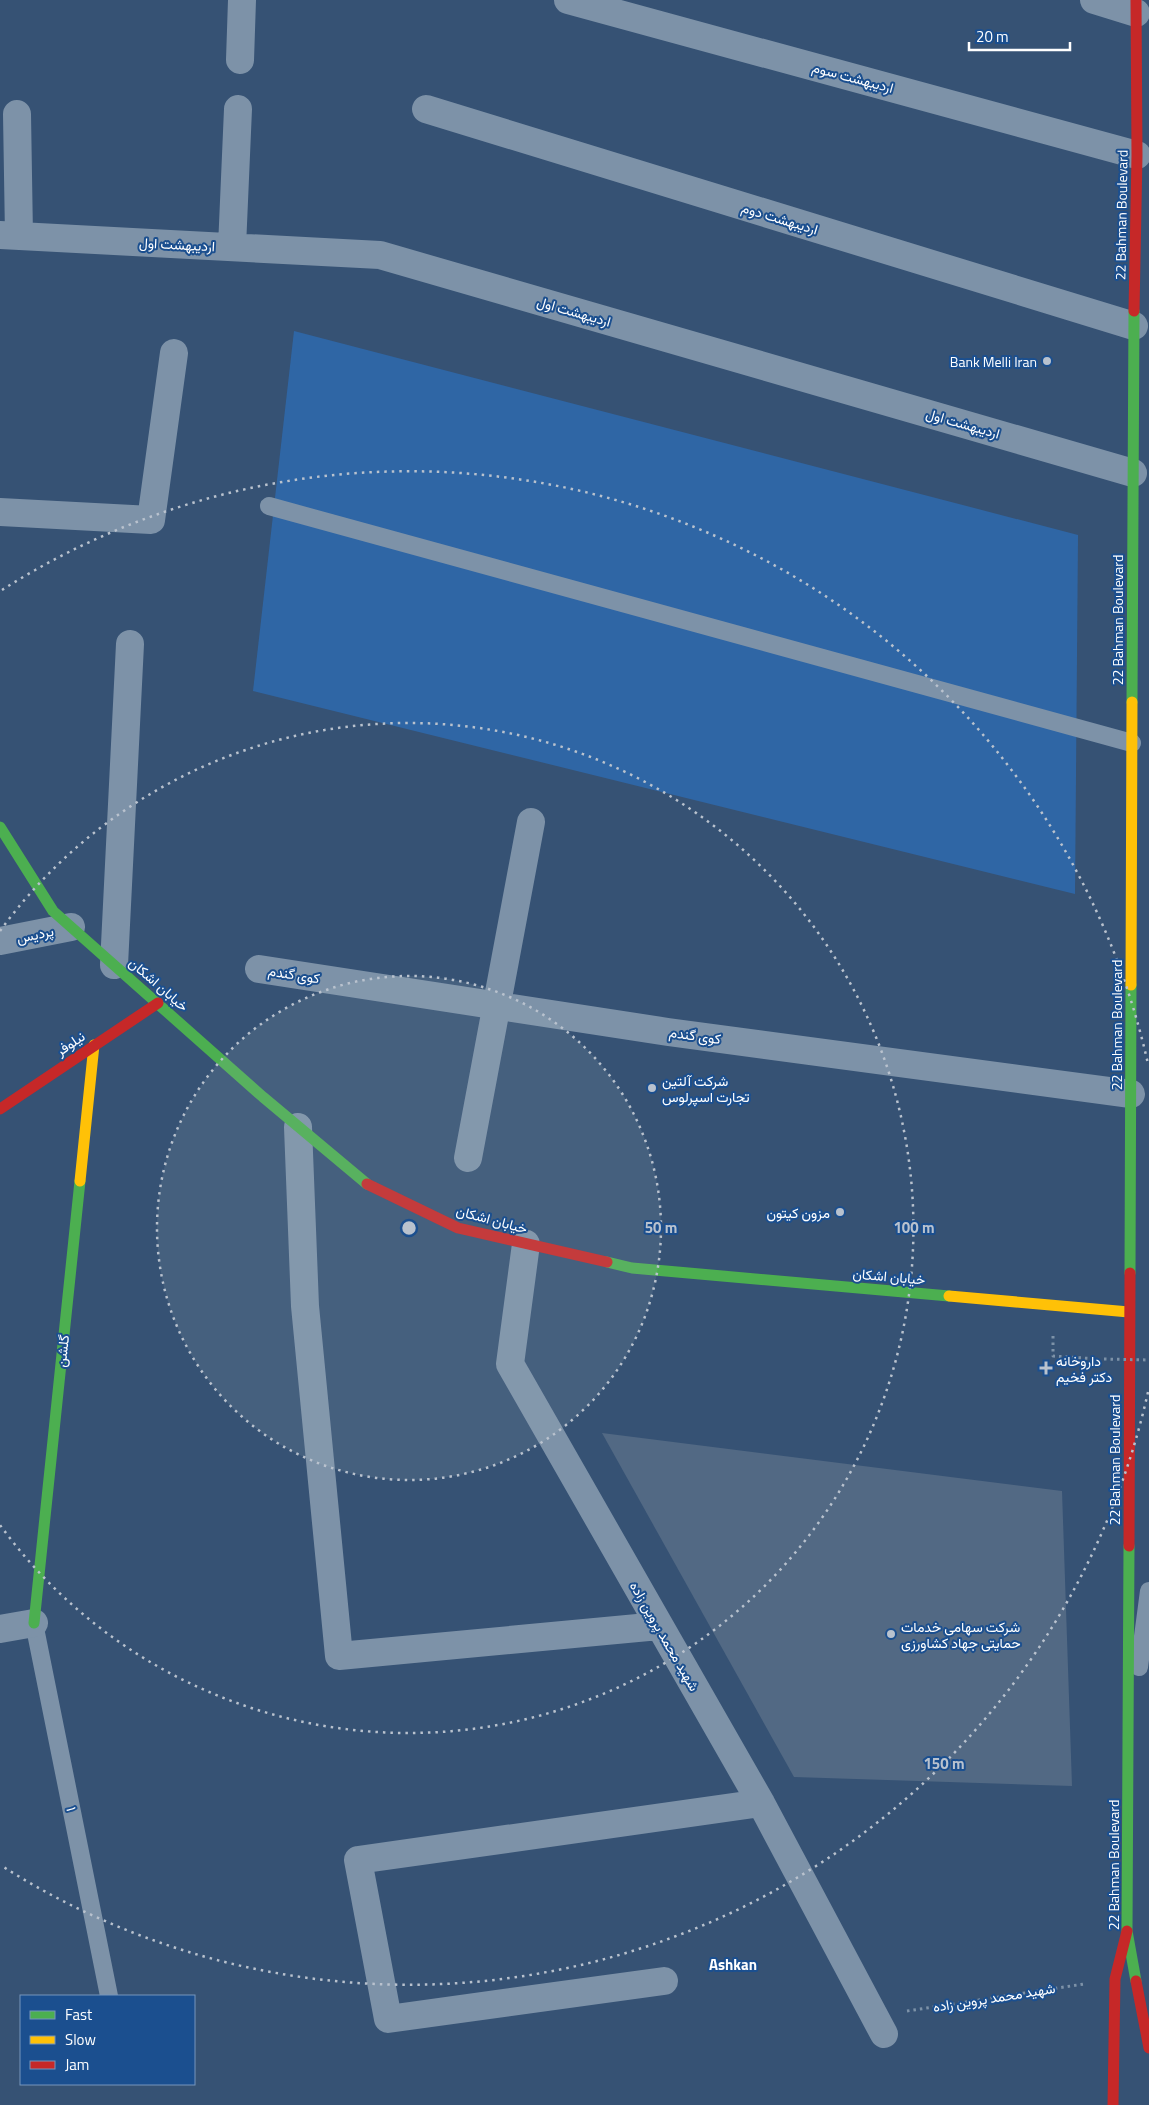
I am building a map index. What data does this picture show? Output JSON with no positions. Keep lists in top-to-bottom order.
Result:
{
  "streets": {
    "main road": [
      "22 Bahman Boulevard",
      "خیابان اشکان",
      "نیلوفر",
      "گلشن"
    ],
    "street": [
      "اردیبهشت سوم",
      "اردیبهشت دوم",
      "اردیبهشت اول",
      "پردیس",
      "کوی گندم",
      "شهید محمد پروین زاده"
    ],
    "lane": ["۱"]
  },
  "crossings": [
    ["اردیبهشت سوم", "22 Bahman Boulevard"],
    ["22 Bahman Boulevard", "اردیبهشت دوم"],
    ["22 Bahman Boulevard", "اردیبهشت اول"],
    ["22 Bahman Boulevard", "کوی گندم"],
    ["22 Bahman Boulevard", "خیابان اشکان"],
    ["پردیس", "خیابان اشکان"],
    ["خیابان اشکان", "نیلوفر"],
    ["خیابان اشکان", "شهید محمد پروین زاده"],
    ["نیلوفر", "گلشن"],
    ["گلشن", "۱"]
  ],
  "districts": ["Ashkan"],
  "places": {
    "other": [
      "Bank Melli Iran",
      "شرکت آلتین تجارت اسپرلوس",
      "مزون کیتون",
      "شرکت سهامی خدمات حمایتی جهاد کشاورزی"
    ],
    "health": ["داروخانه دکتر فخیم"]
  },
  "legend": ["Fast", "Slow", "Jam"],
  "scale_bar": "20 m",
  "rings": ["50 m", "100 m", "150 m"]
}
